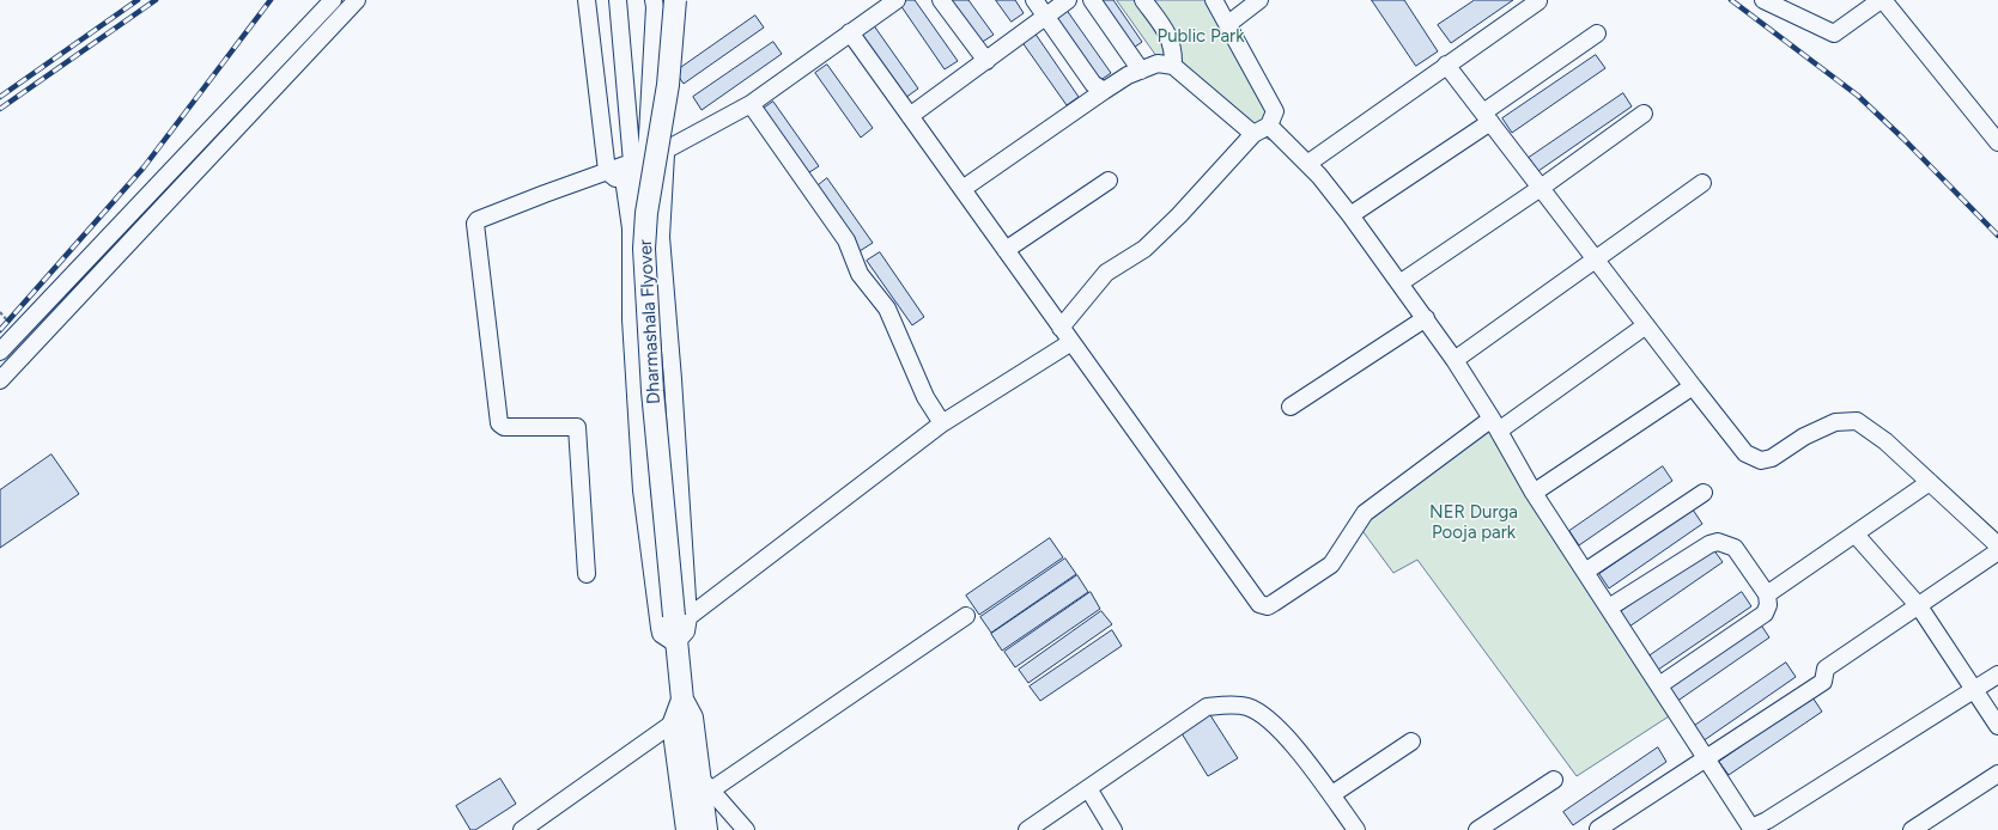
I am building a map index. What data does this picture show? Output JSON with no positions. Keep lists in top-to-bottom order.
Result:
{
  "streets": {
    "main road": ["Dharmashala Flyover"]
  },
  "parks": ["Public Park", "NER Durga Pooja park"]
}
